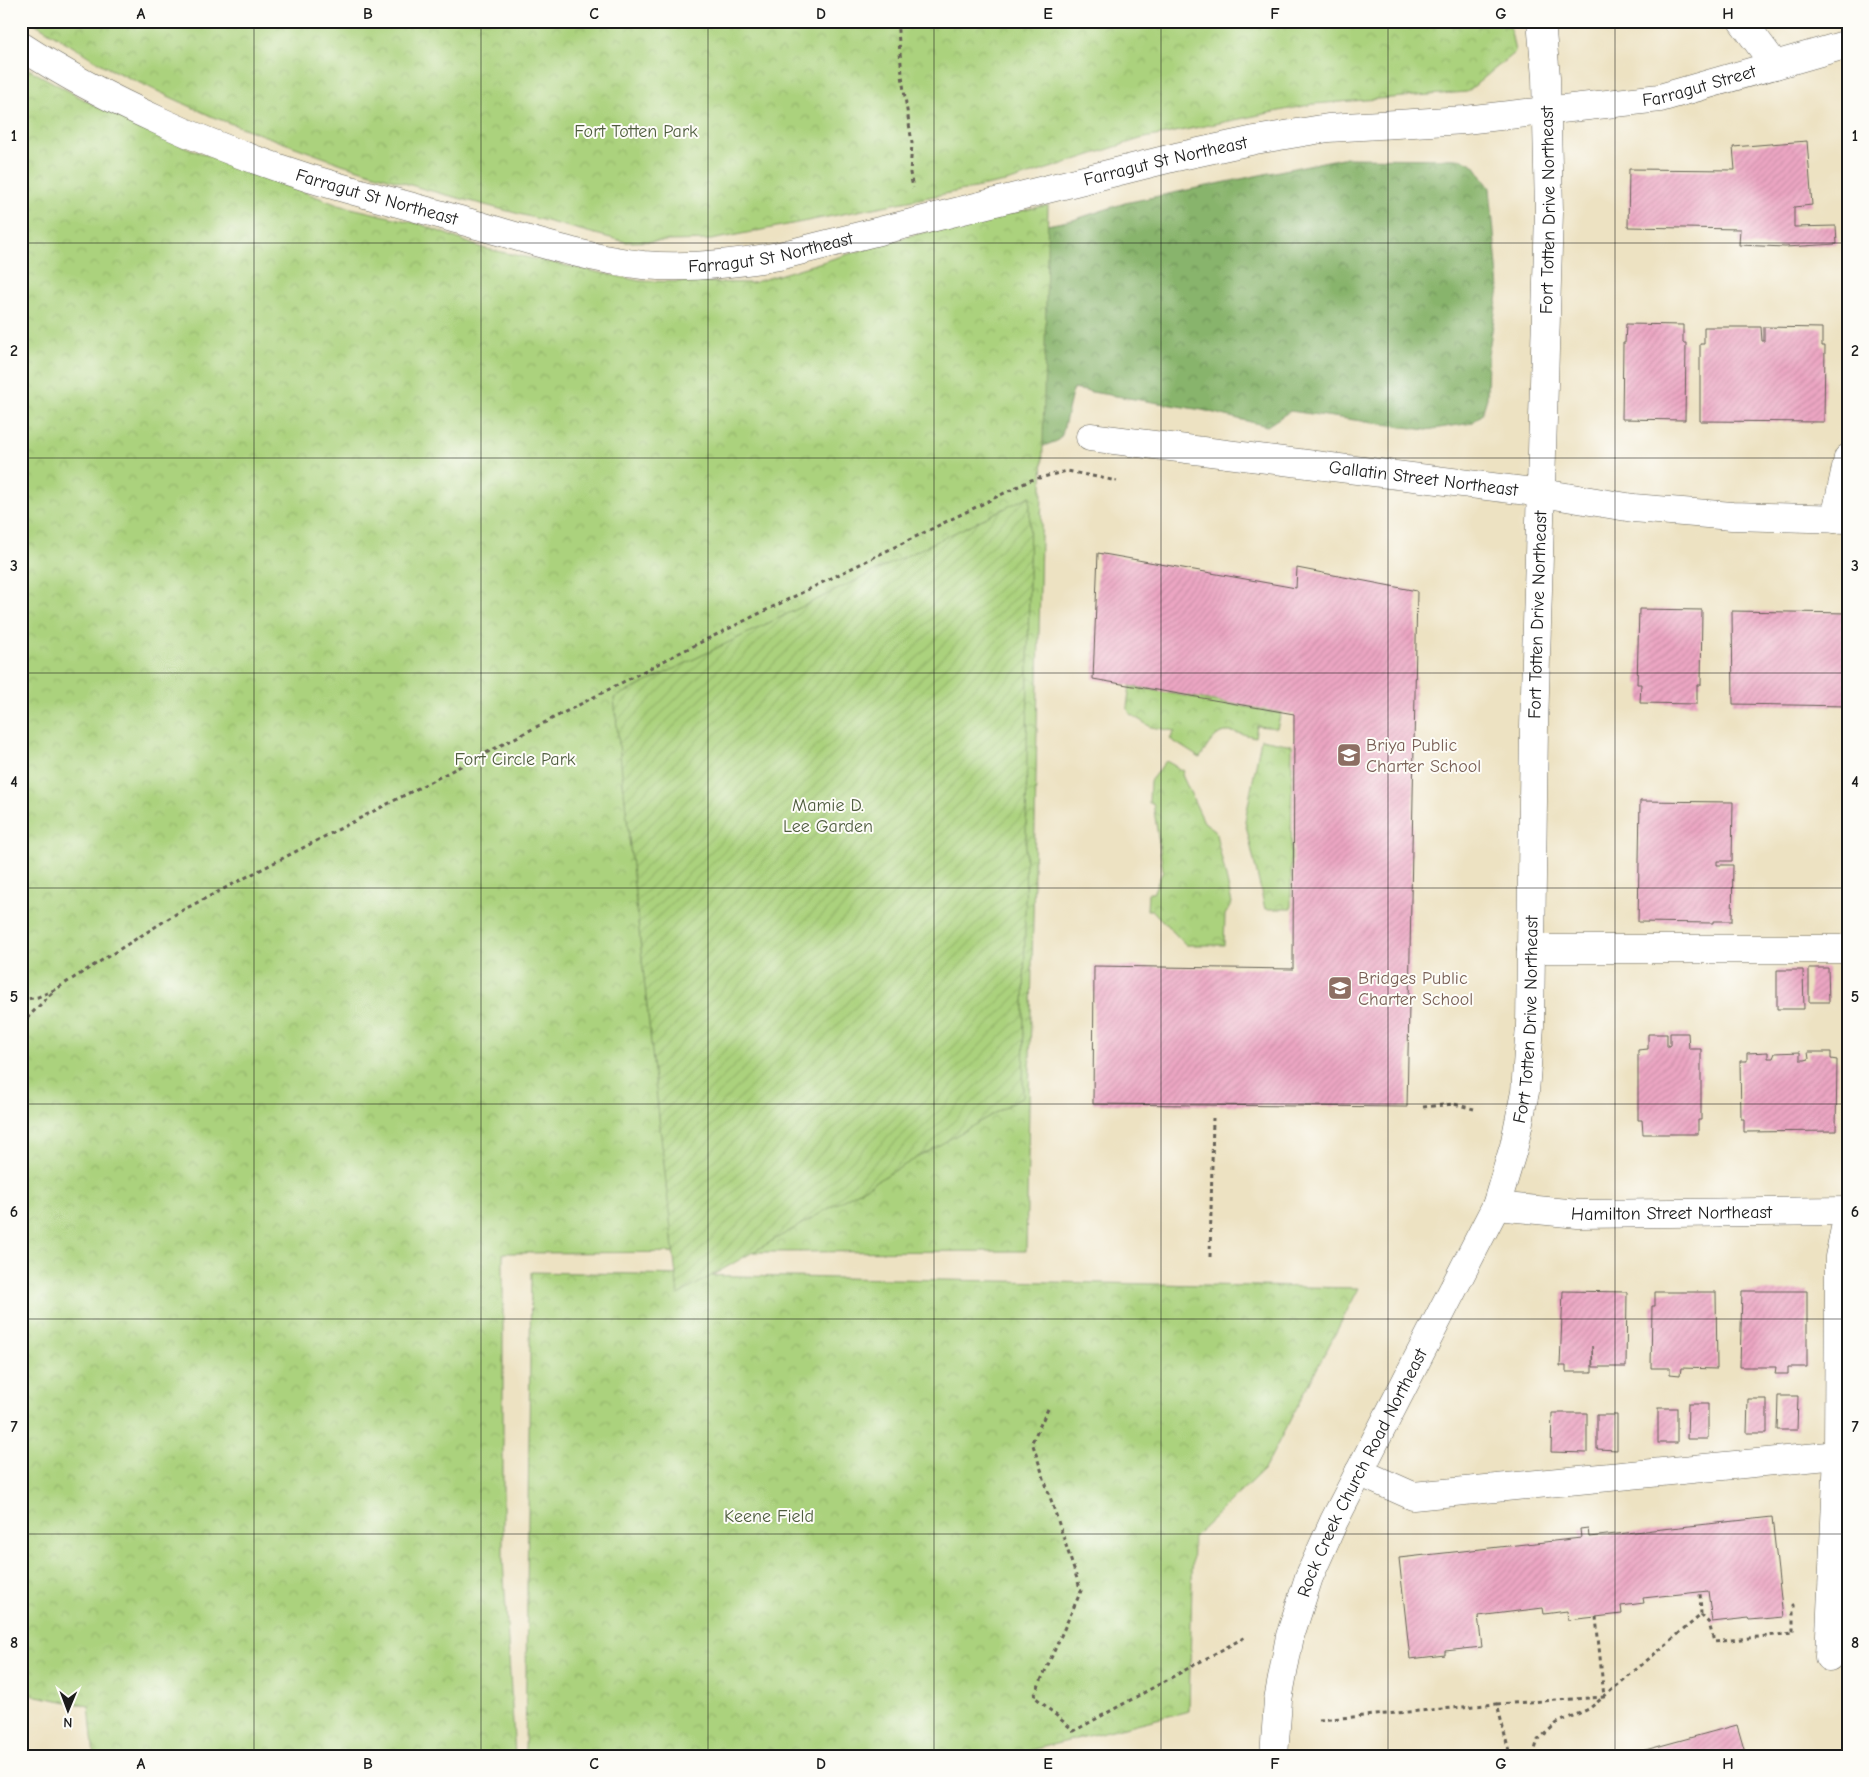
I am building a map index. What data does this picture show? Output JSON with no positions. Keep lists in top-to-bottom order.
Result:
{
  "streets": {
    "street": [
      "Farragut Street",
      "Farragut St Northeast",
      "Fort Totten Drive Northeast",
      "Gallatin Street Northeast",
      "Hamilton Street Northeast",
      "Rock Creek Church Road Northeast"
    ]
  },
  "crossings": [
    ["Farragut Street", "Farragut St Northeast"],
    ["Farragut Street", "Fort Totten Drive Northeast"],
    ["Farragut St Northeast", "Fort Totten Drive Northeast"],
    ["Fort Totten Drive Northeast", "Gallatin Street Northeast"],
    ["Fort Totten Drive Northeast", "Hamilton Street Northeast"],
    ["Fort Totten Drive Northeast", "Rock Creek Church Road Northeast"],
    ["Hamilton Street Northeast", "Rock Creek Church Road Northeast"]
  ],
  "parks": [
    "Fort Totten Park",
    "Fort Circle Park",
    "Mamie D. Lee Garden",
    "Keene Field"
  ],
  "places": {
    "school or university": ["Briya Public Charter School", "Bridges Public Charter School"]
  },
  "north": "bottom",
  "grid": {
    "columns": [
      "A",
      "B",
      "C",
      "D",
      "E",
      "F",
      "G",
      "H"
    ],
    "rows": [
      "1",
      "2",
      "3",
      "4",
      "5",
      "6",
      "7",
      "8"
    ]
  }
}
